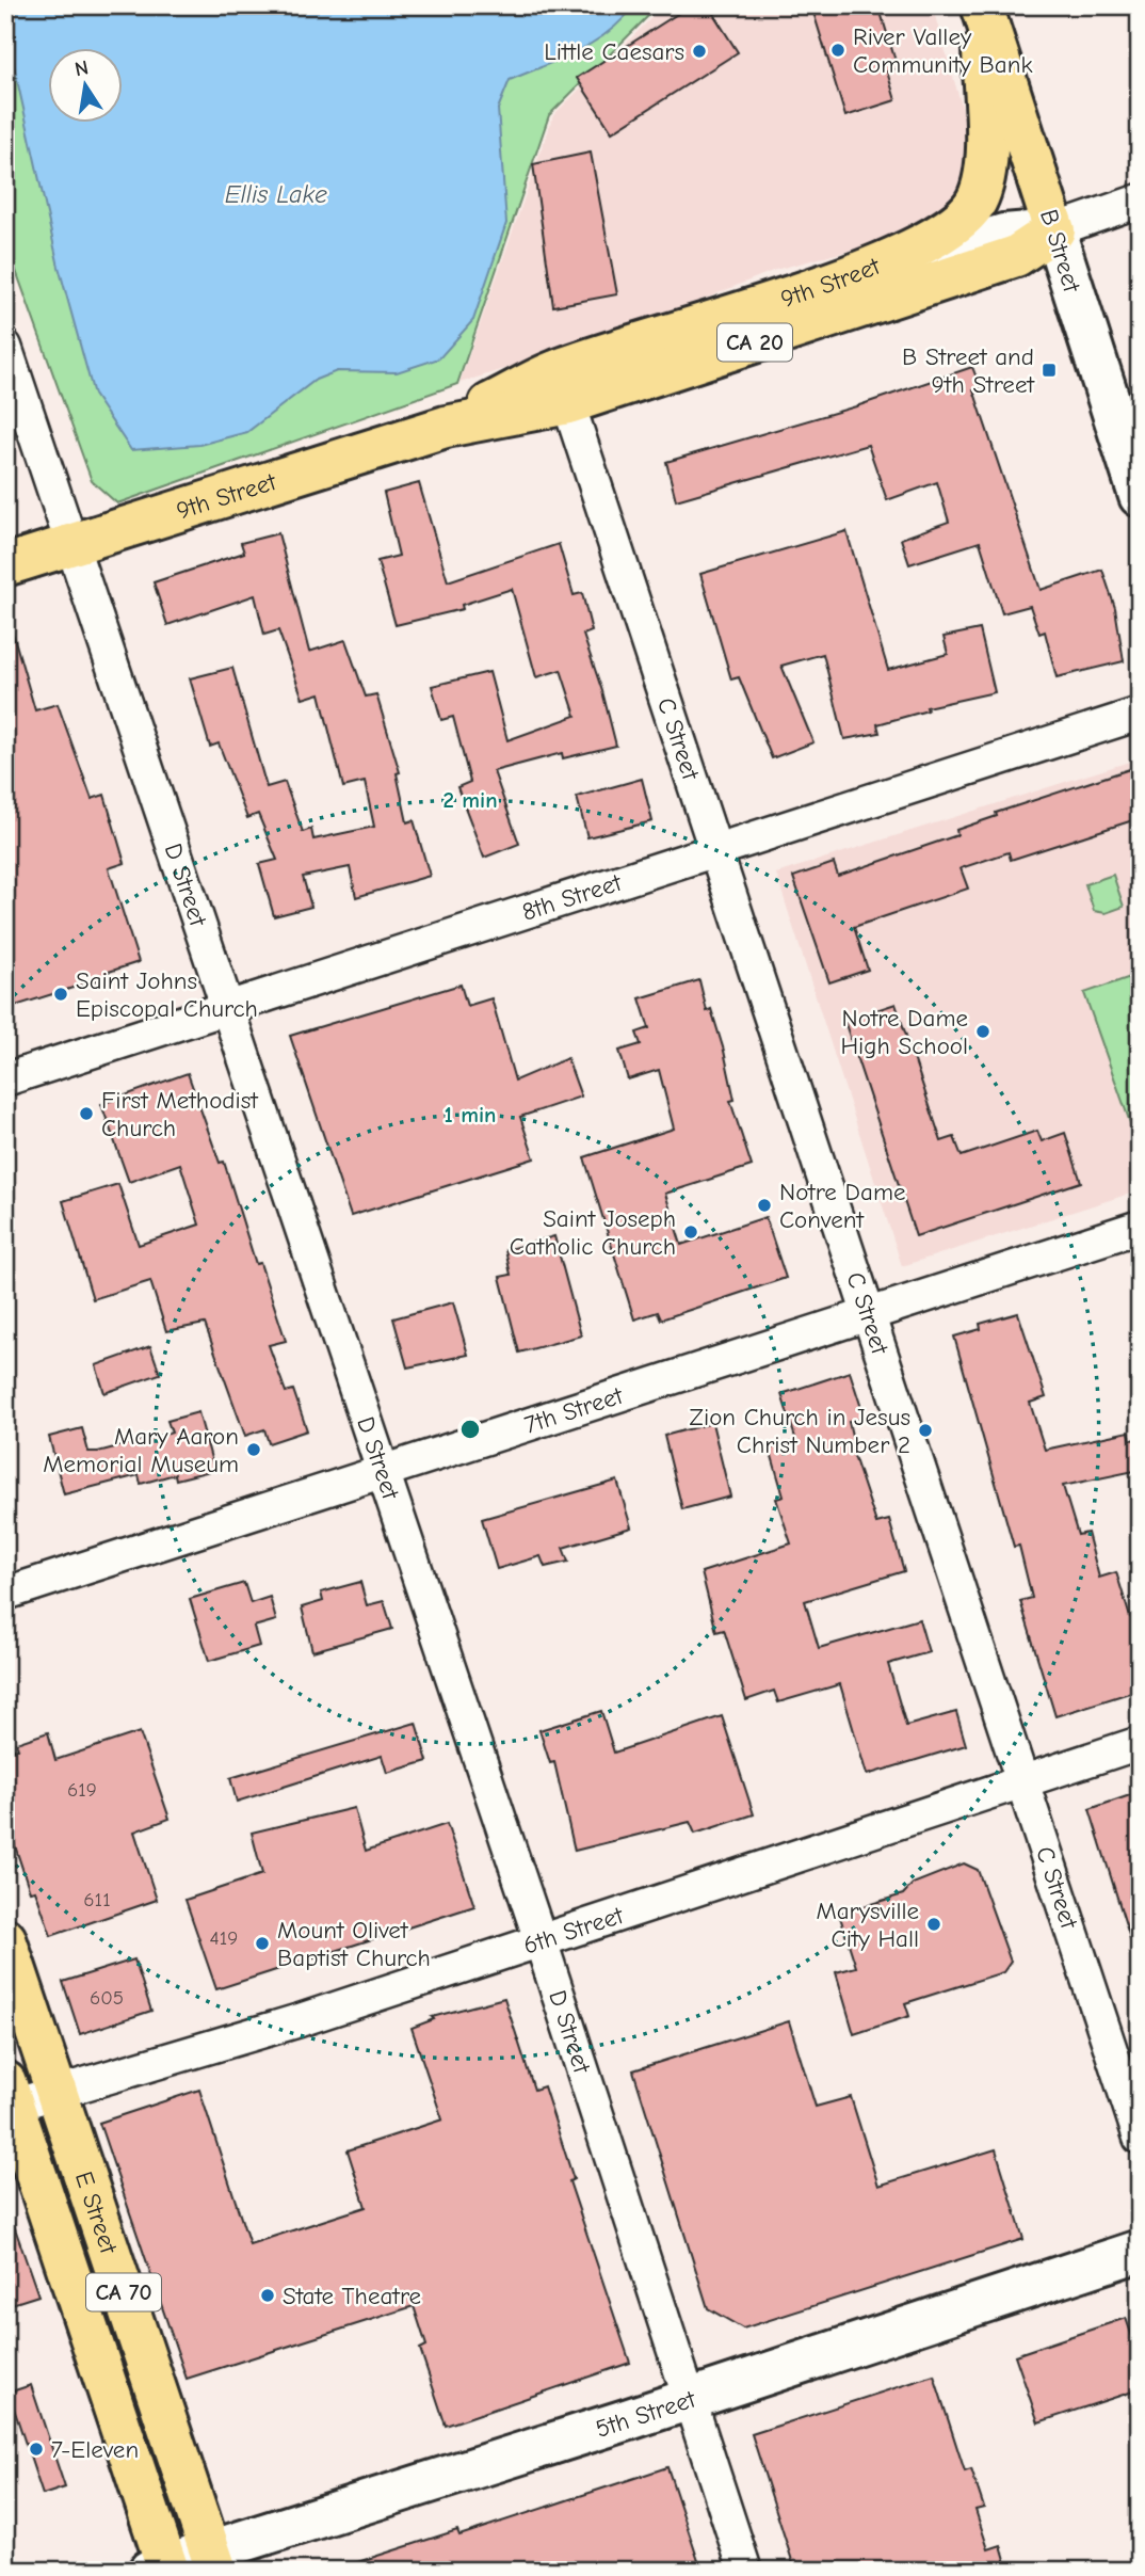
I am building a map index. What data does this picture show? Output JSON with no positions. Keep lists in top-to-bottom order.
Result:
{
  "streets": {
    "highway": [
      "B Street",
      "9th Street",
      "CA 20",
      "E Street",
      "CA 70"
    ],
    "main road": ["5th Street"],
    "street": [
      "C Street",
      "D Street",
      "8th Street",
      "7th Street",
      "6th Street"
    ]
  },
  "crossings": [
    ["B Street", "9th Street"],
    ["B Street", "CA 20"],
    ["9th Street", "CA 20"],
    ["9th Street", "C Street"],
    ["9th Street", "D Street"],
    ["C Street", "8th Street"],
    ["C Street", "7th Street"],
    ["C Street", "6th Street"],
    ["D Street", "8th Street"],
    ["D Street", "7th Street"],
    ["D Street", "6th Street"],
    ["D Street", "5th Street"],
    ["6th Street", "E Street"],
    ["E Street", "5th Street"]
  ],
  "water": ["Ellis Lake"],
  "places": {
    "other": [
      "River Valley Community Bank",
      "Little Caesars",
      "Saint Johns Episcopal Church",
      "Notre Dame High School",
      "First Methodist Church",
      "Notre Dame Convent",
      "Saint Joseph Catholic Church",
      "Zion Church in Jesus Christ Number 2",
      "Mary Aaron Memorial Museum",
      "Marysville City Hall",
      "Mount Olivet Baptist Church",
      "State Theatre",
      "7-Eleven"
    ],
    "transit": ["B Street and 9th Street"]
  },
  "house_numbers": [
    "619",
    "611",
    "419",
    "605"
  ],
  "north": "top",
  "rings": ["2 min", "1 min"]
}
